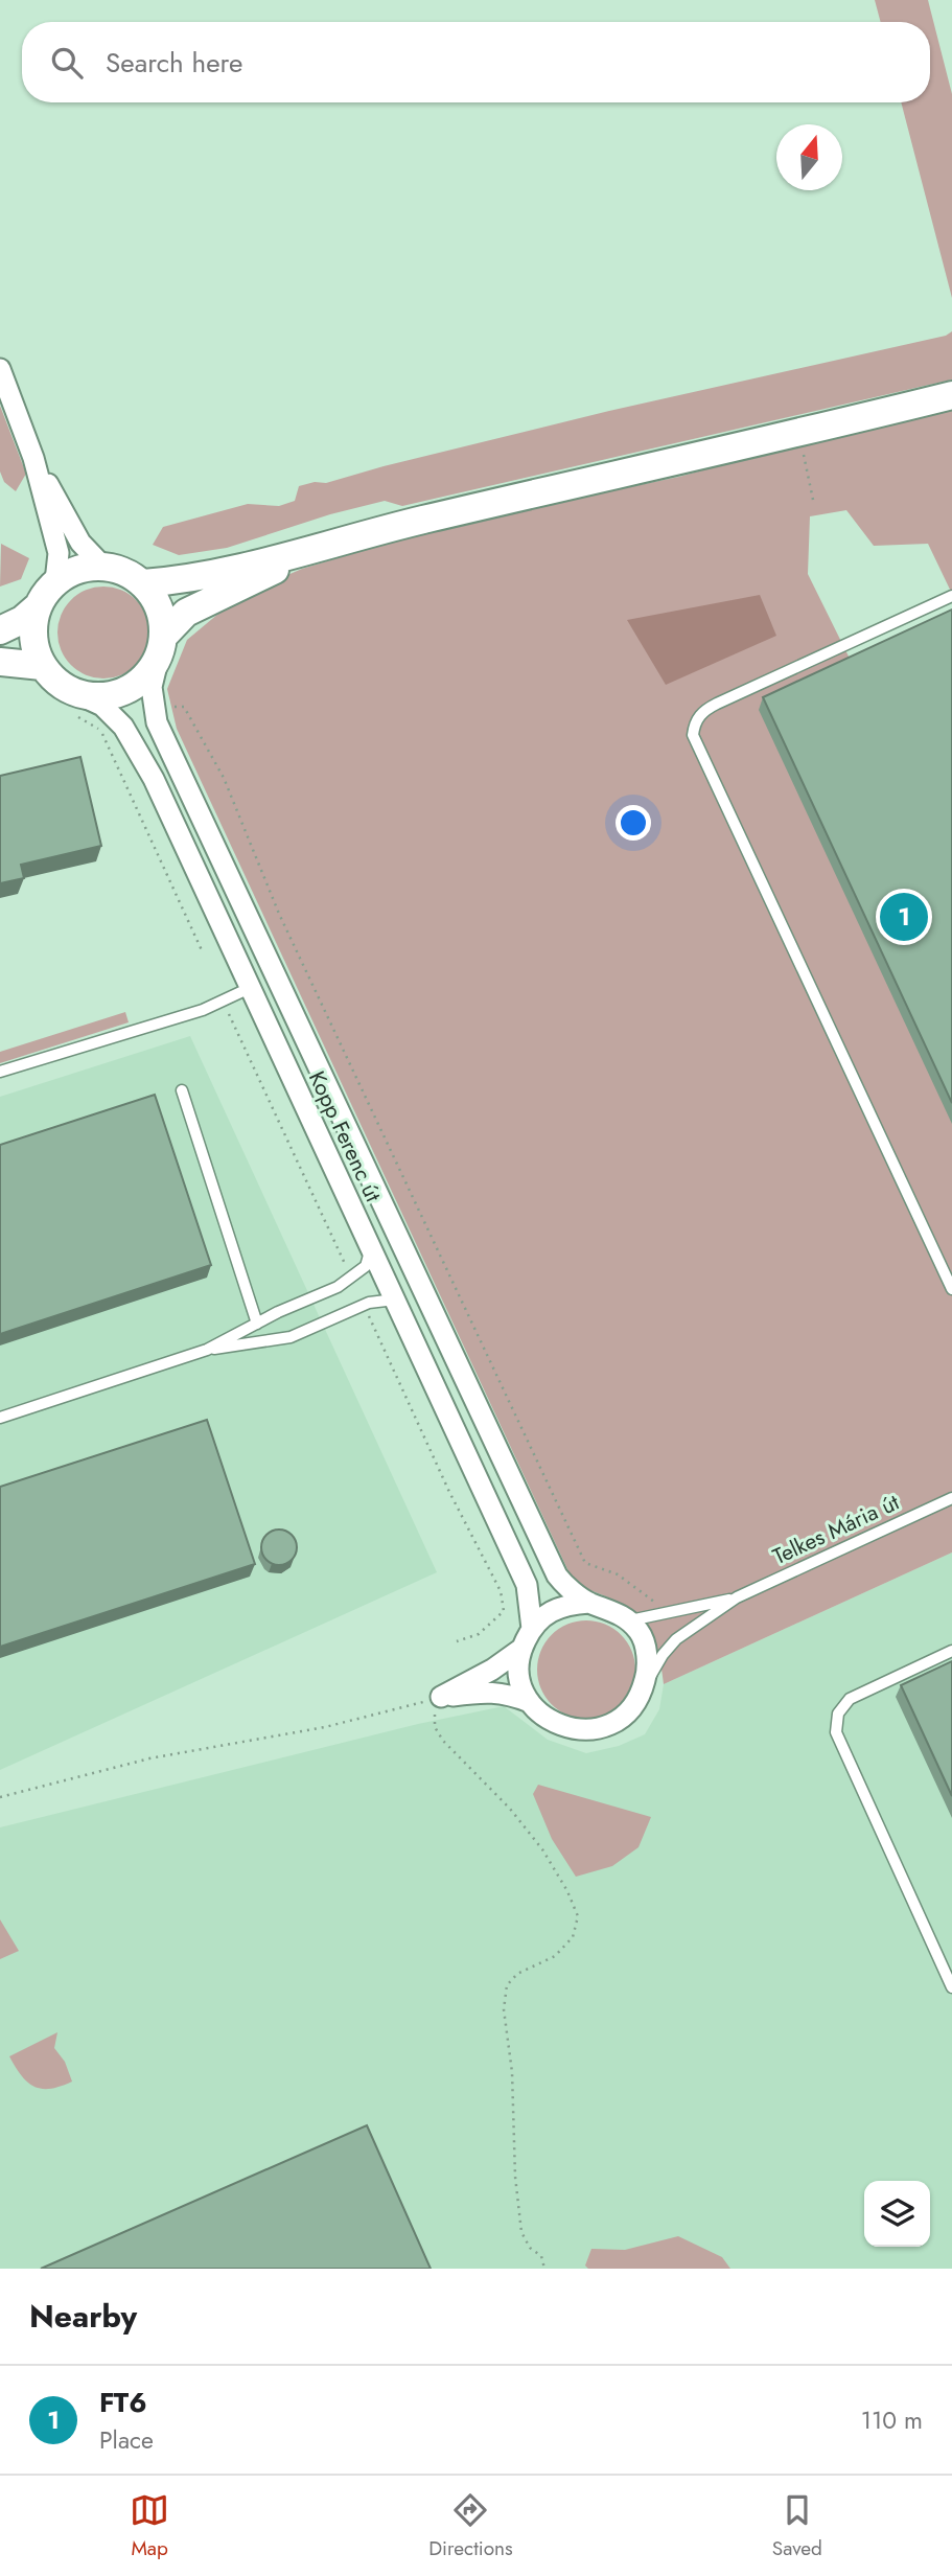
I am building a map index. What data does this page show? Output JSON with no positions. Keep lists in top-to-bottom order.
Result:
{
  "streets": {
    "street": ["Kopp Ferenc út"],
    "lane": ["Telkes Mária út"]
  },
  "north": "top",
  "page": {
    "search": "Search here",
    "pins": "1",
    "heading": "Nearby",
    "list": [
      {
        "mark": "1",
        "name": "FT6",
        "note": "Place",
        "value": "110 m"
      }
    ],
    "nav": ["Map", "Directions", "Saved"]
  }
}
